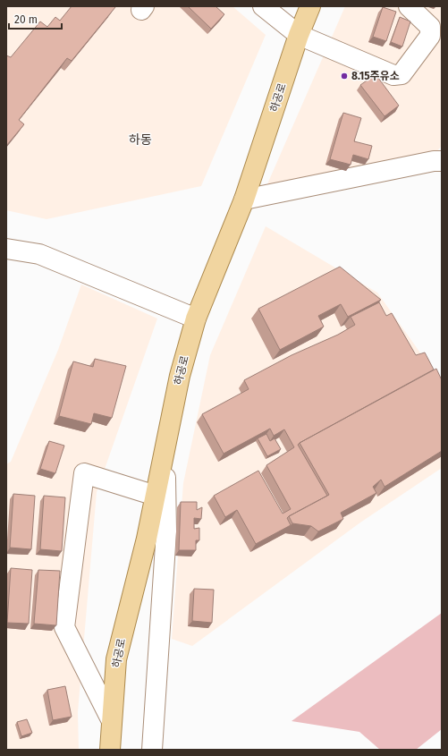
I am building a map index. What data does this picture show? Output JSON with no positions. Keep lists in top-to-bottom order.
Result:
{
  "streets": {
    "main road": ["하공로"]
  },
  "districts": ["하동"],
  "places": ["8.15주유소"],
  "scale_bar": "20 m"
}
